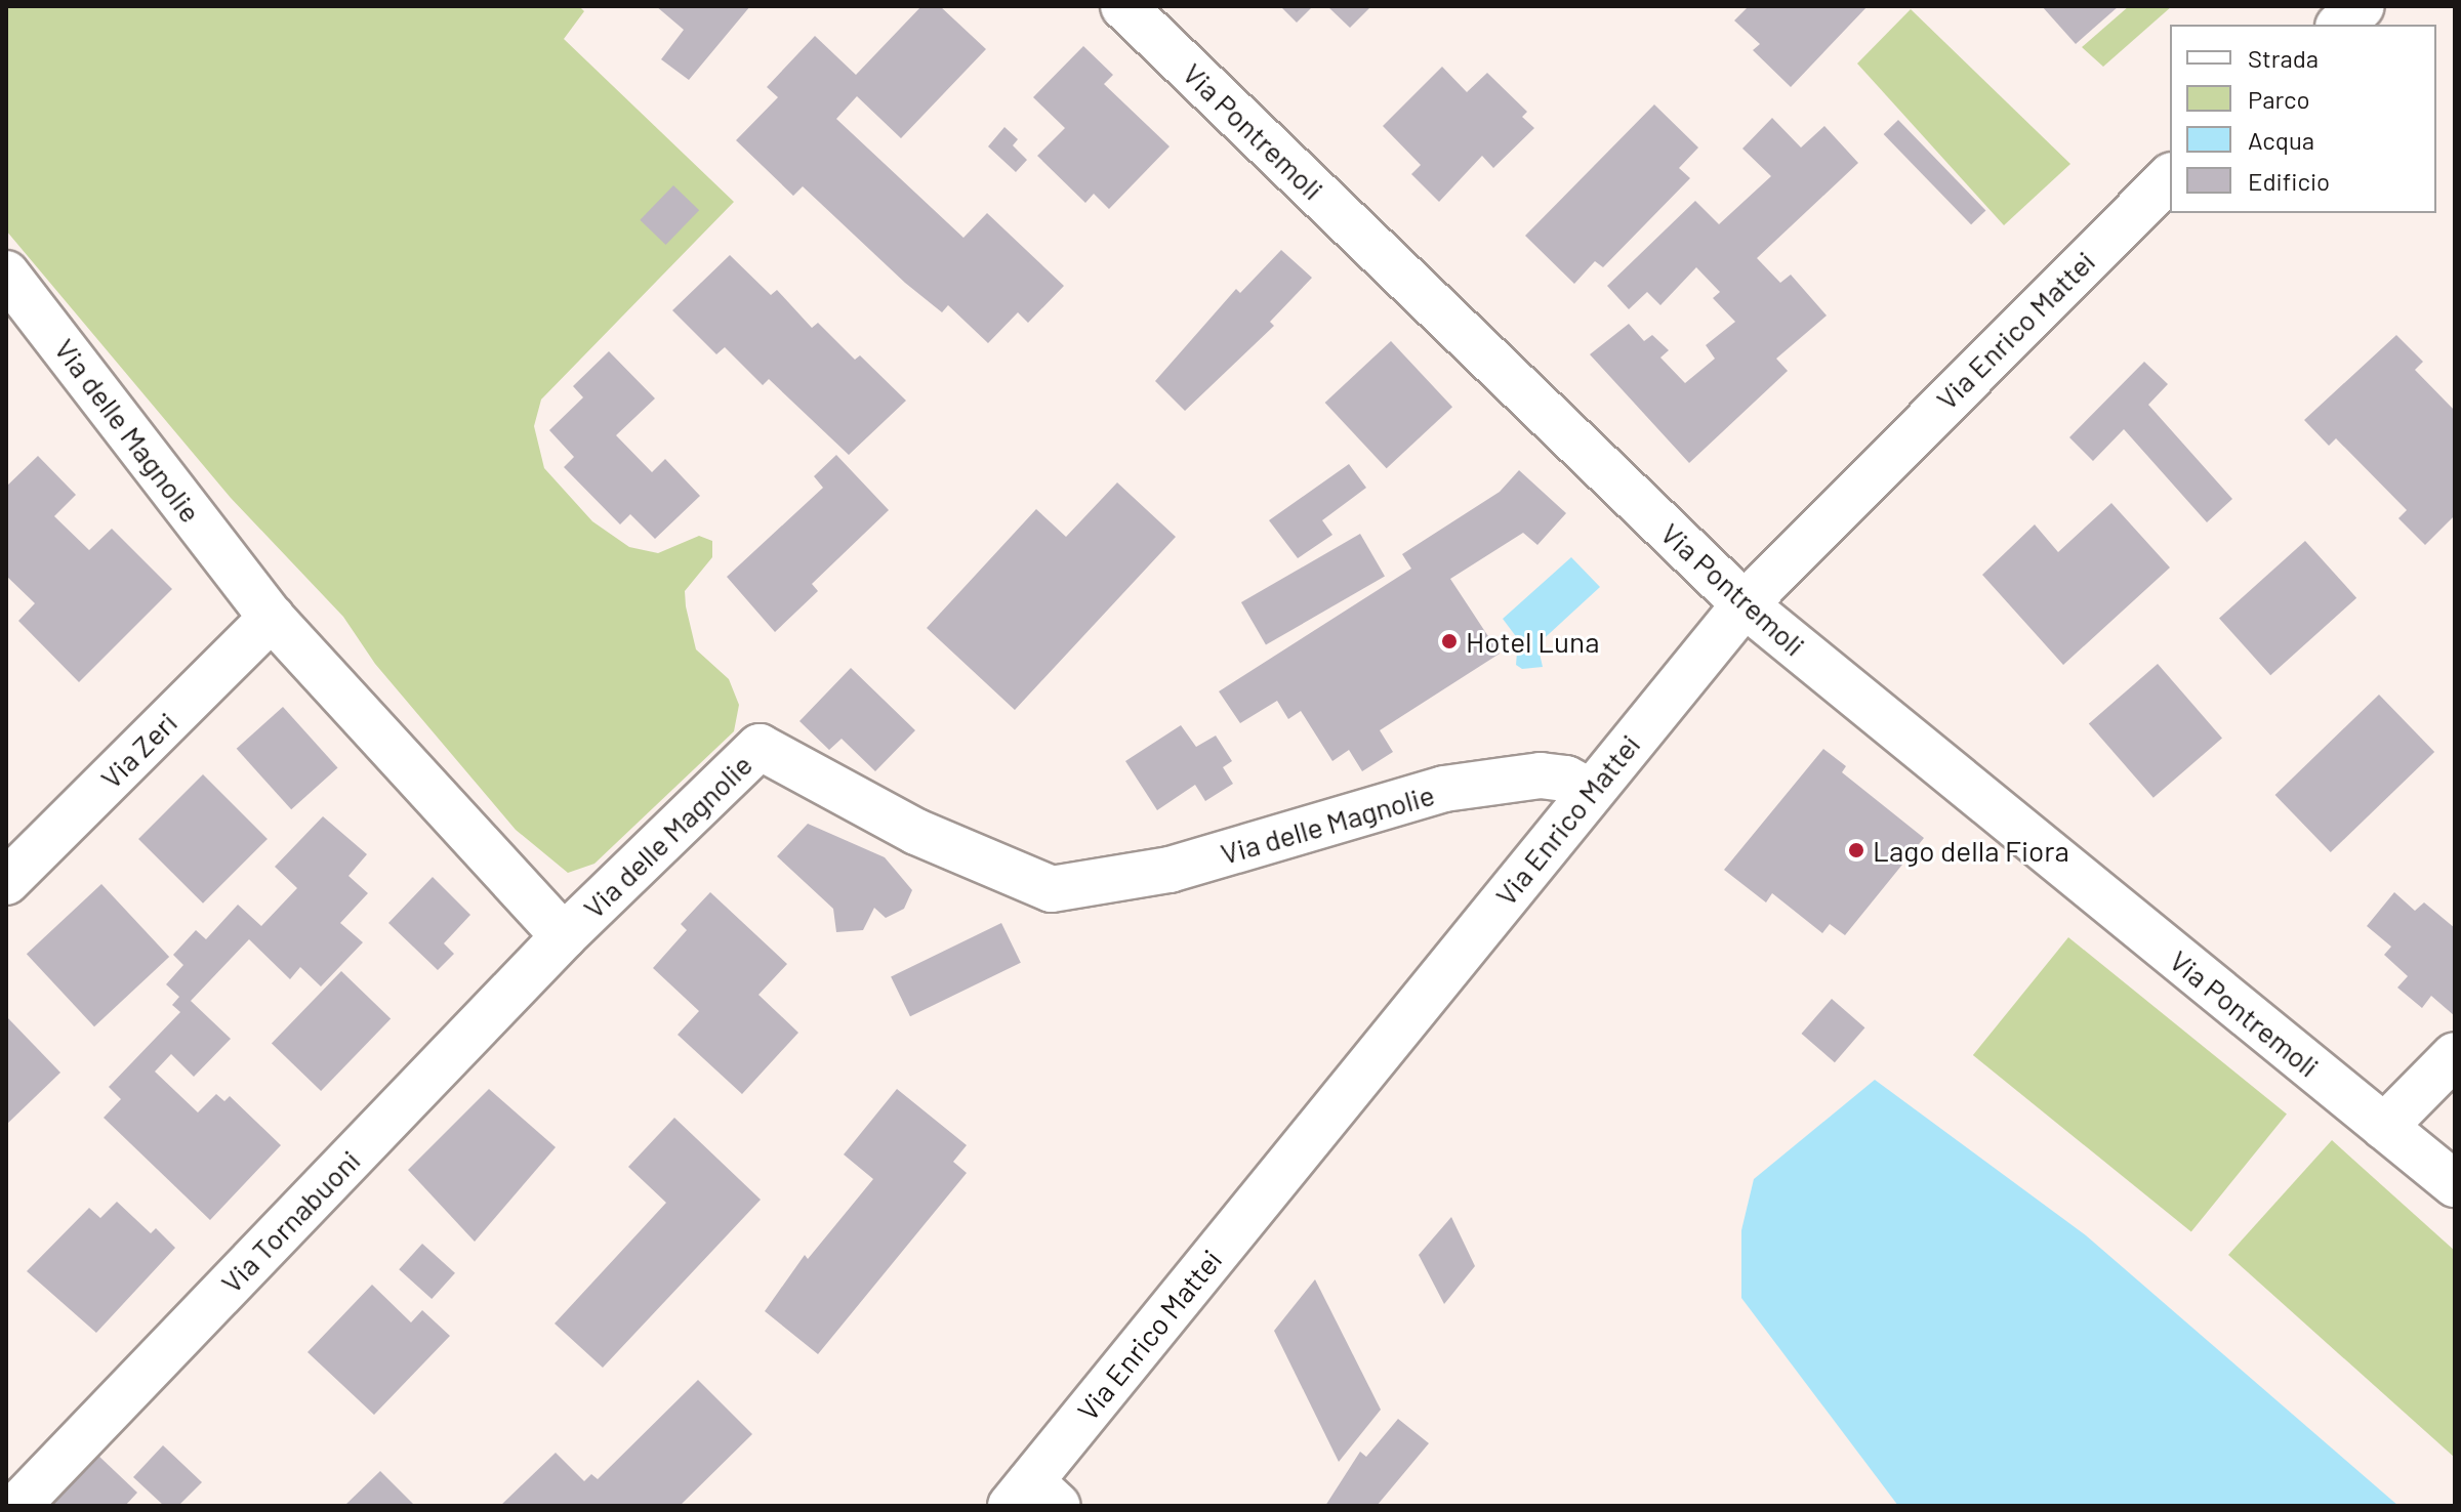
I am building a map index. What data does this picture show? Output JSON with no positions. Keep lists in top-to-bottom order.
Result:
{
  "streets": {
    "street": [
      "Via Pontremoli",
      "Via Enrico Mattei",
      "Via delle Magnolie",
      "Via Zeri",
      "Via Tornabuoni"
    ]
  },
  "crossings": [
    ["Via Pontremoli", "Via Enrico Mattei"],
    ["Via Enrico Mattei", "Via delle Magnolie"],
    ["Via delle Magnolie", "Via Zeri"],
    ["Via delle Magnolie", "Via Tornabuoni"]
  ],
  "places": ["Hotel Luna", "Lago della Fiora"],
  "legend": [
    "Strada",
    "Parco",
    "Acqua",
    "Edificio"
  ]
}
